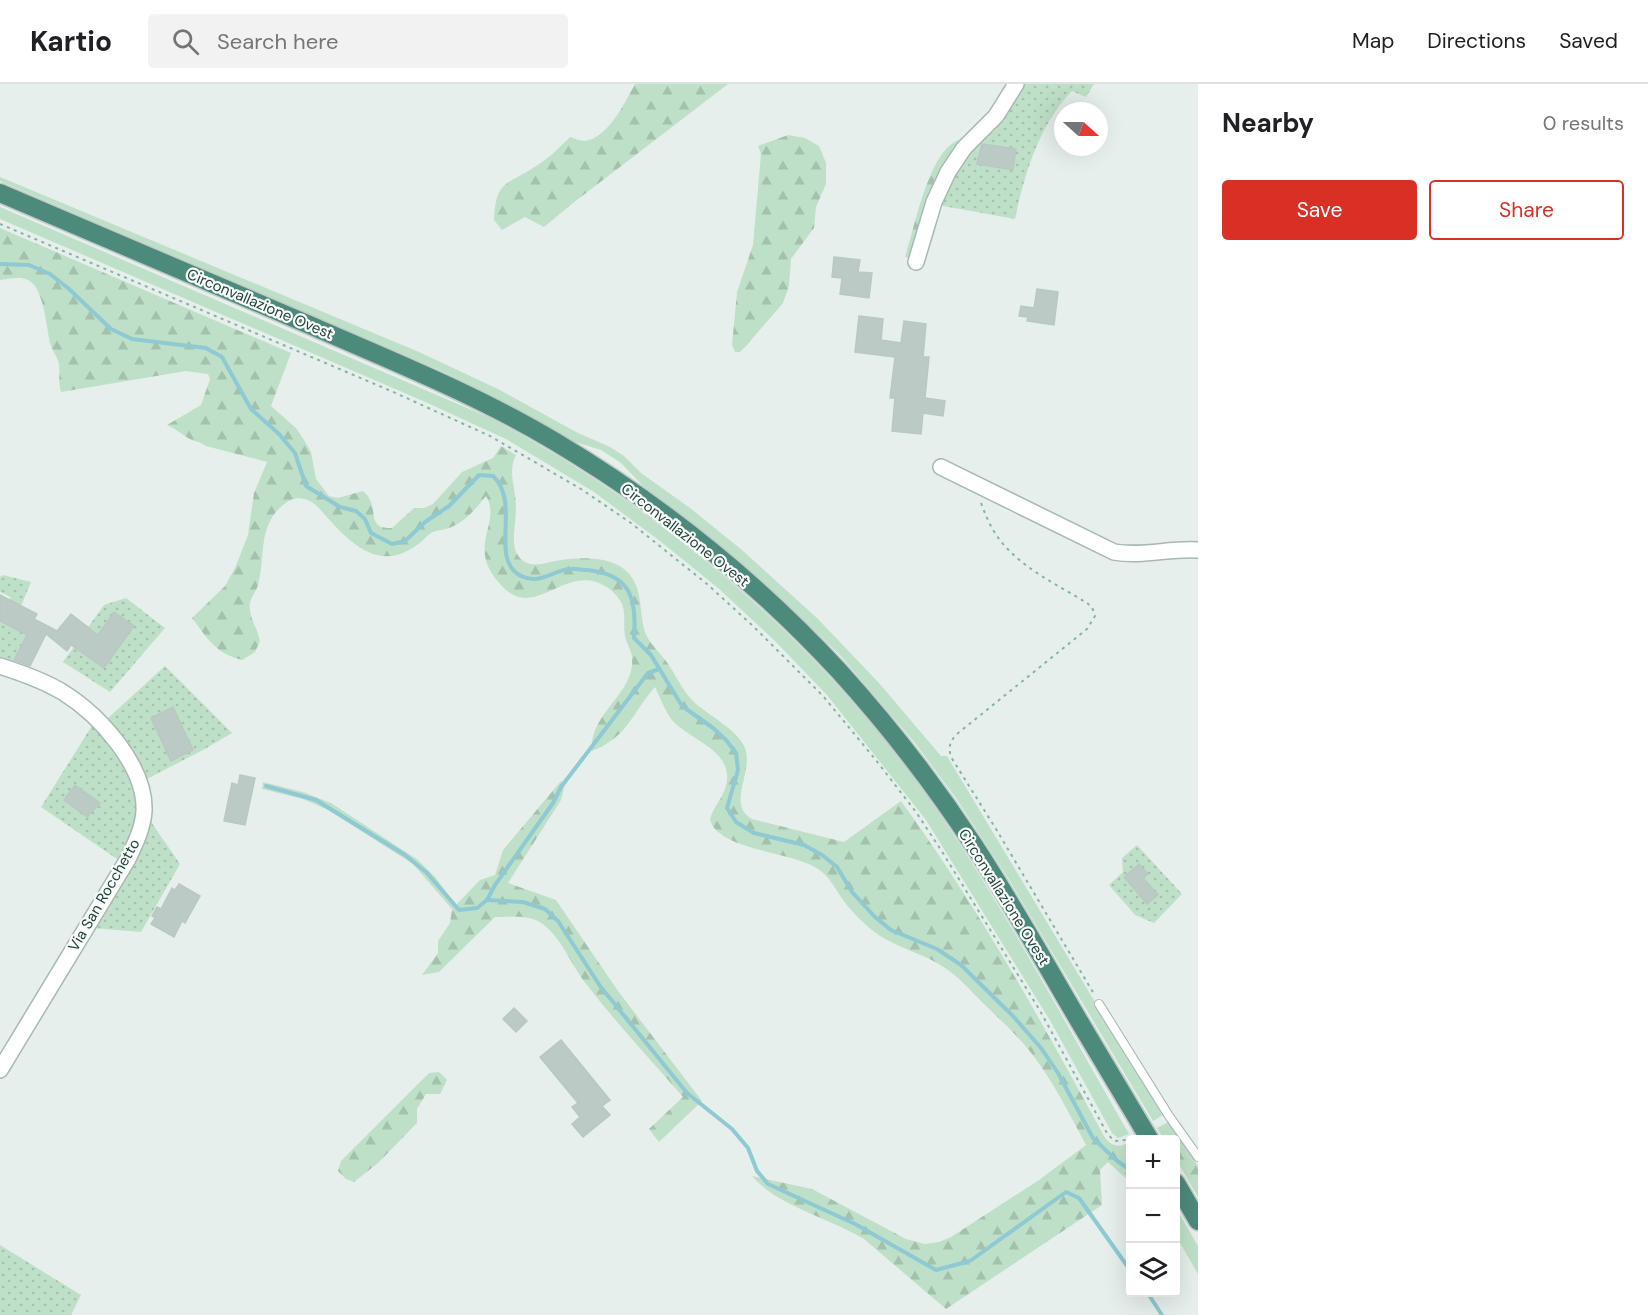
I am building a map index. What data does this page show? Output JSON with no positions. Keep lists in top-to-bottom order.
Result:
{
  "streets": {
    "highway": ["Circonvallazione Ovest"],
    "street": ["Via San Rocchetto"]
  },
  "north": "right",
  "page": {
    "header": "Kartio",
    "search": "Search here",
    "nav": ["Map", "Directions", "Saved"],
    "heading": ["Nearby", "0 results"],
    "buttons": ["Save", "Share"],
    "map_buttons": ["+", "−"]
  }
}
